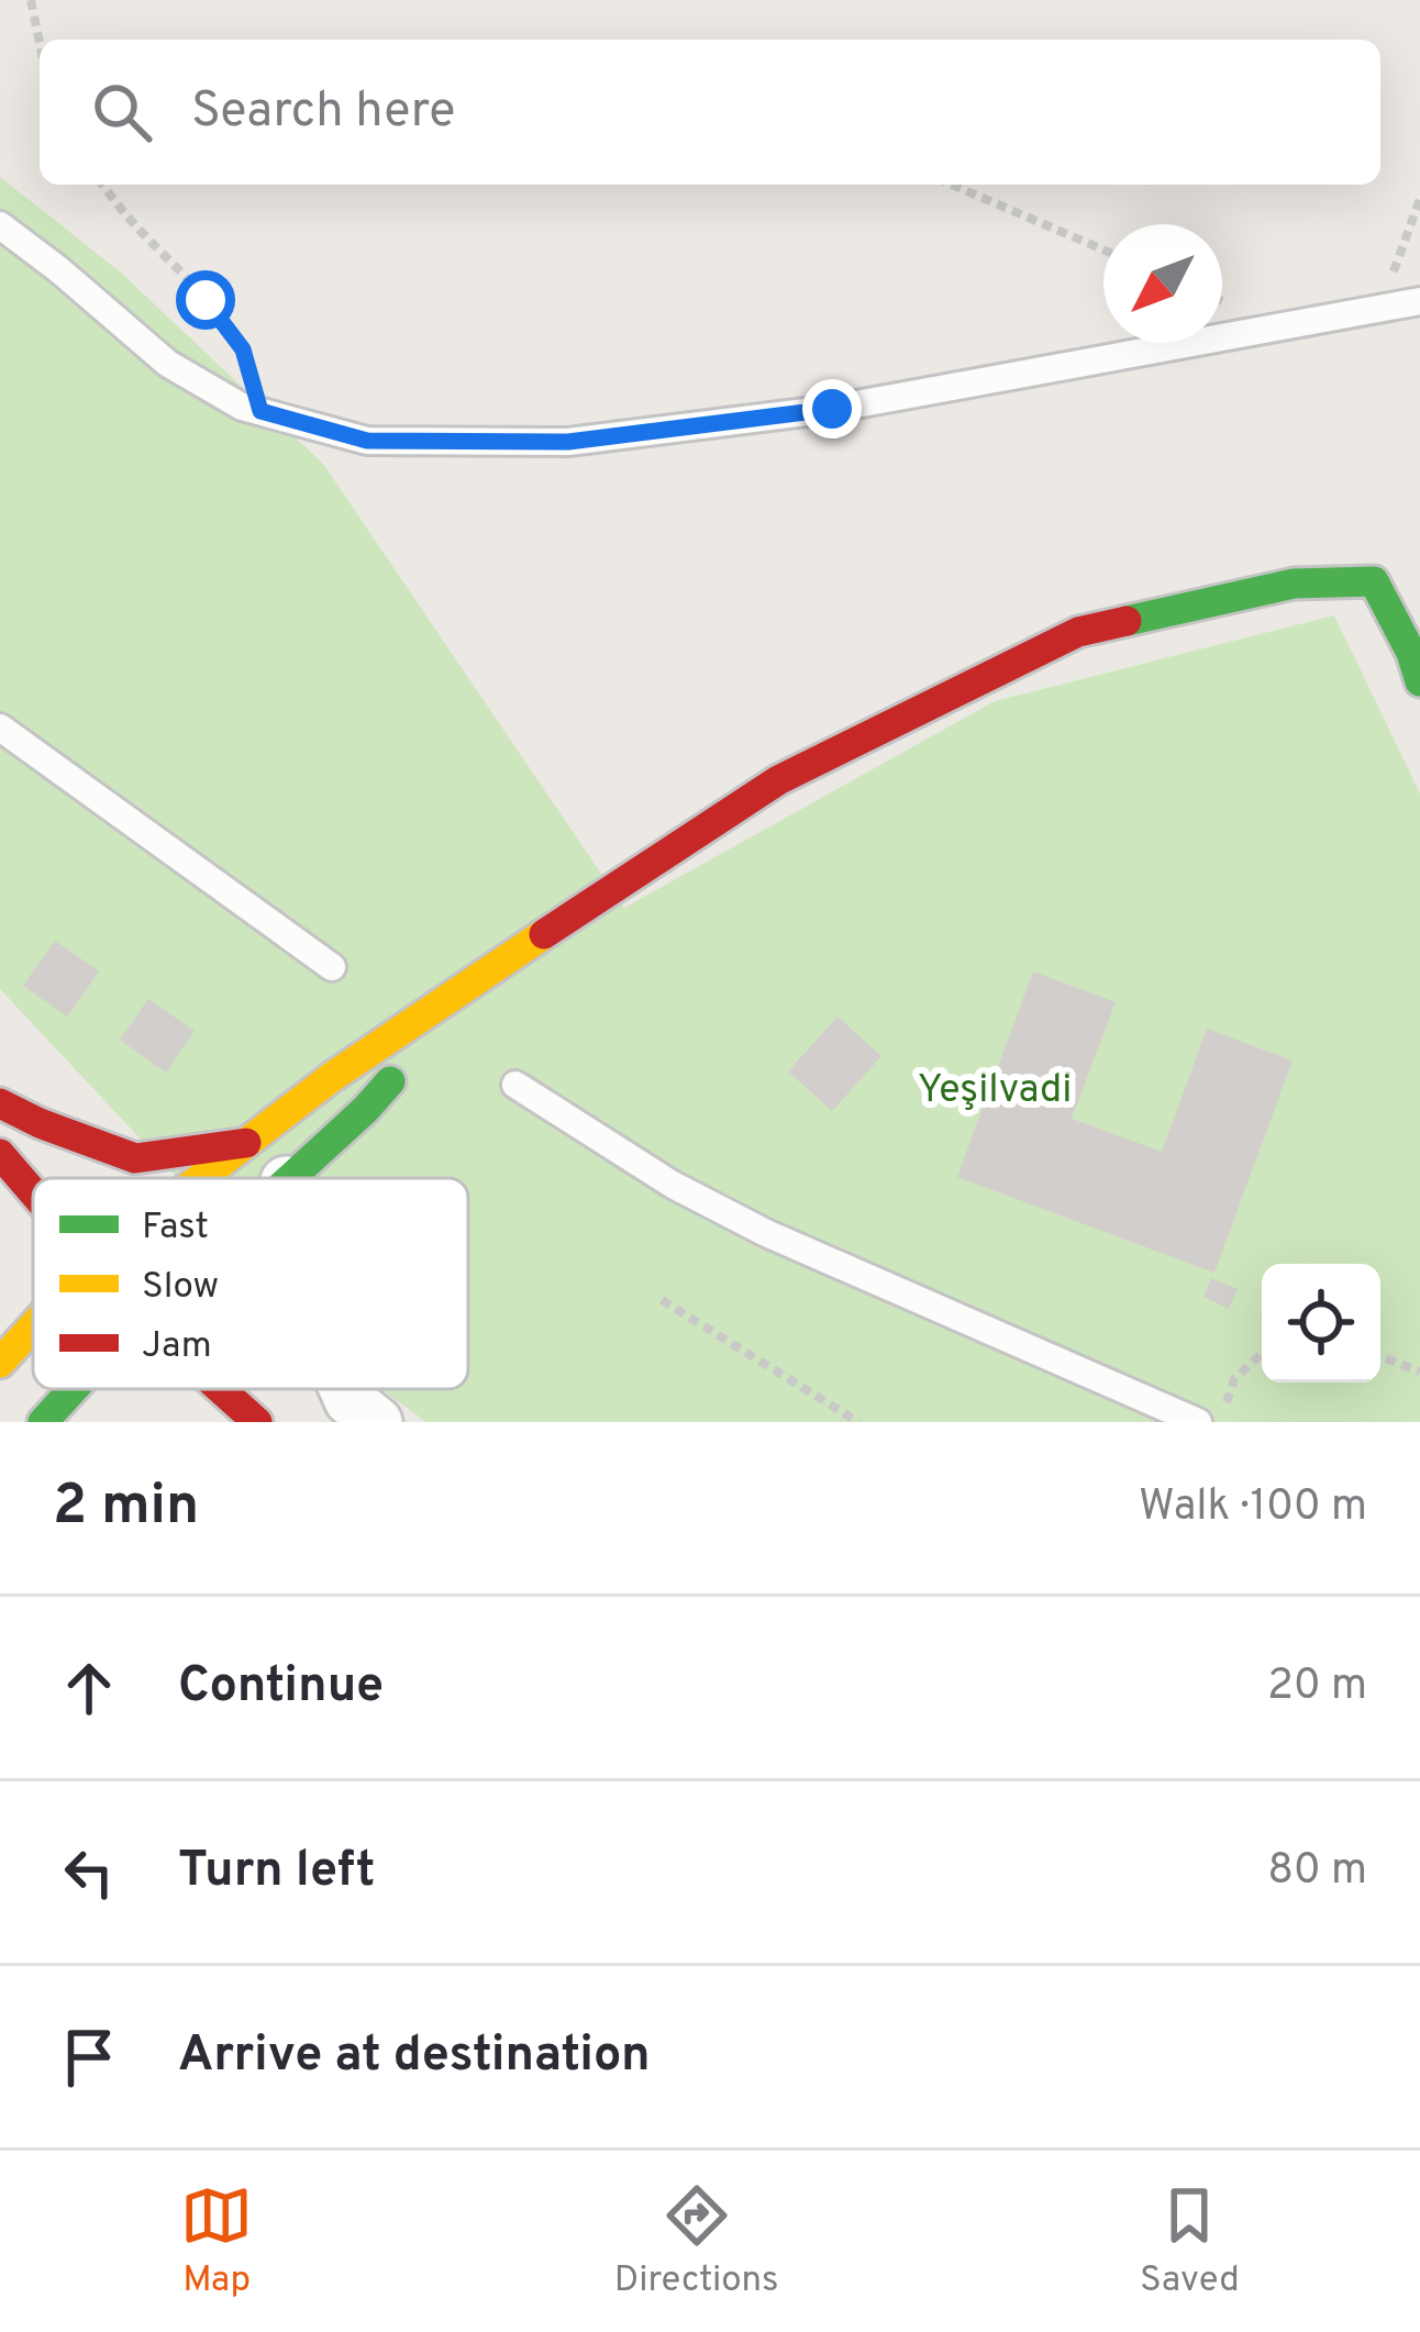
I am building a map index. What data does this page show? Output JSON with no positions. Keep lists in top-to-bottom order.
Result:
{
  "parks": ["Yeşilvadi"],
  "legend": ["Fast", "Slow", "Jam"],
  "north": "bottom left",
  "page": {
    "search": "Search here",
    "heading": ["2 min", "Walk · 100 m"],
    "list": [
      ["Continue", "20 m"],
      ["Turn left", "80 m"],
      "Arrive at destination"
    ],
    "nav": ["Map", "Directions", "Saved"]
  }
}
